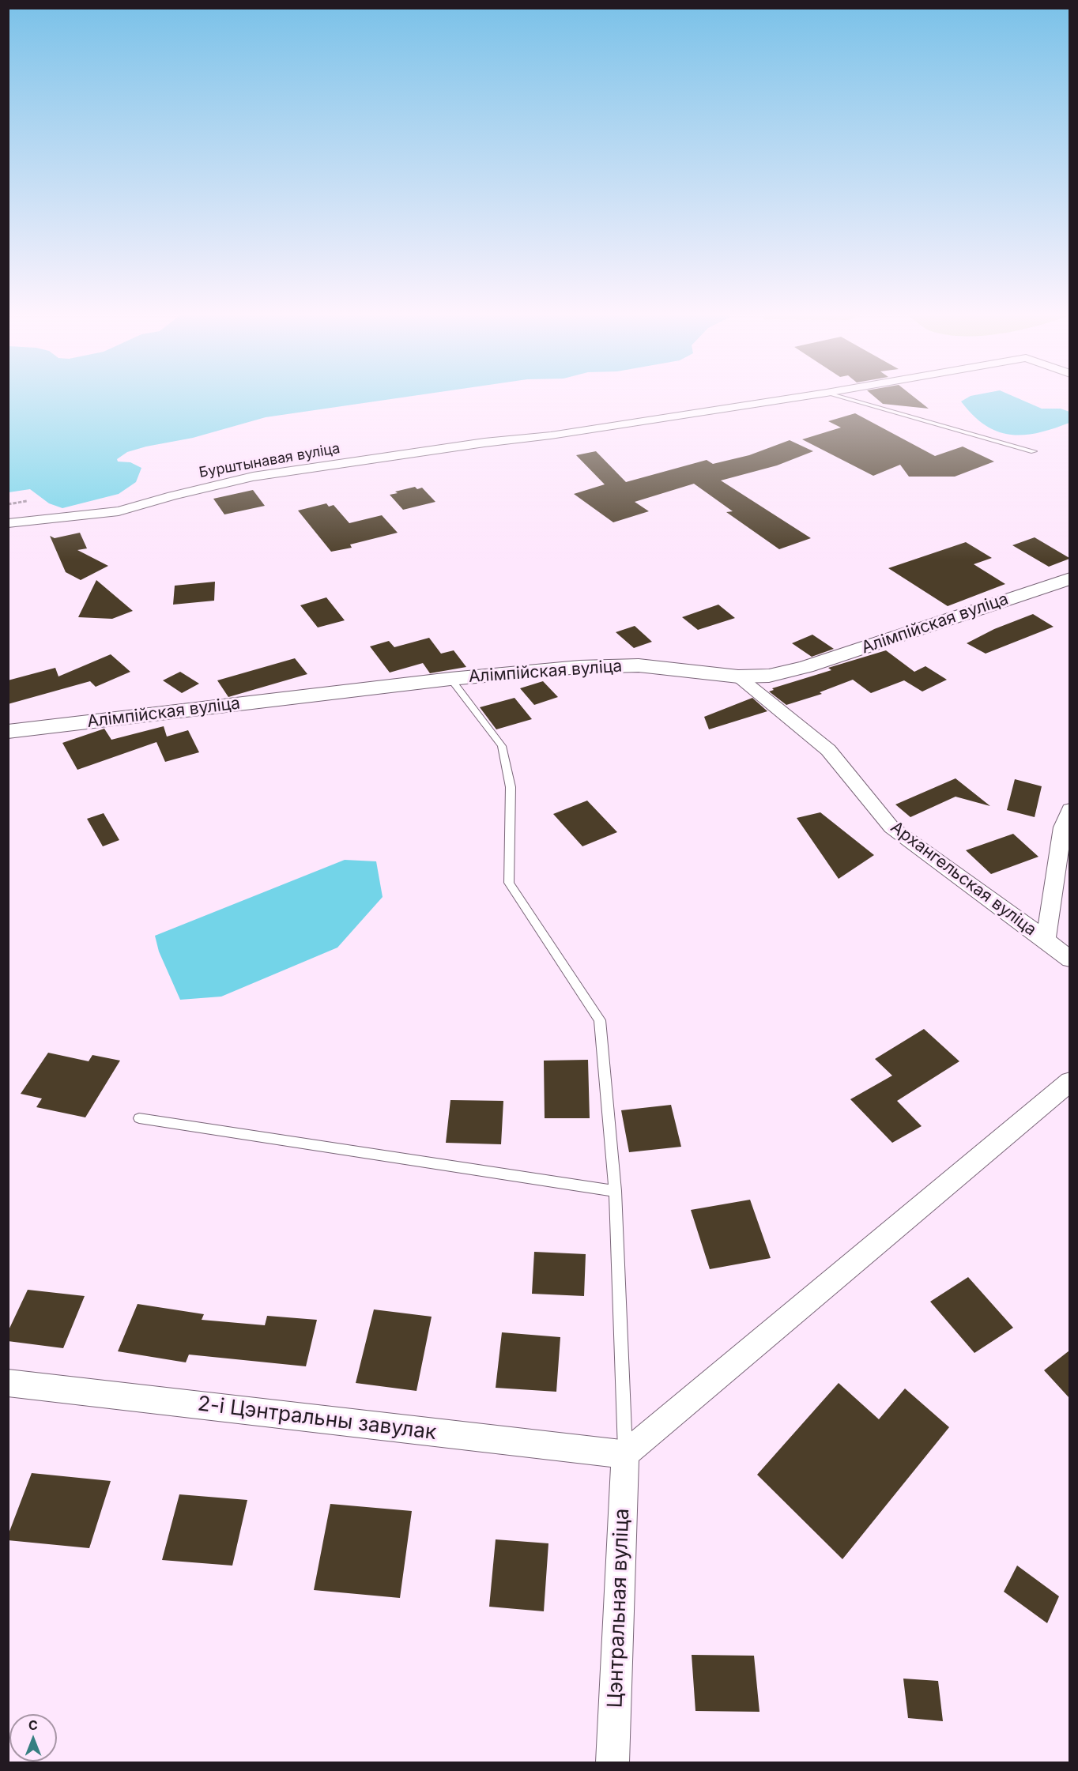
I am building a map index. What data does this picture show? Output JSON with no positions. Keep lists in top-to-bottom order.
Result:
{
  "streets": {
    "street": [
      "Бурштынавая вуліца",
      "Алімпійская вуліца",
      "Архангельская вуліца",
      "2-і Цэнтральны завулак",
      "Цэнтральная вуліца"
    ]
  },
  "crossings": [
    ["Алімпійская вуліца", "Архангельская вуліца"],
    ["2-і Цэнтральны завулак", "Цэнтральная вуліца"]
  ],
  "north": "top"
}
